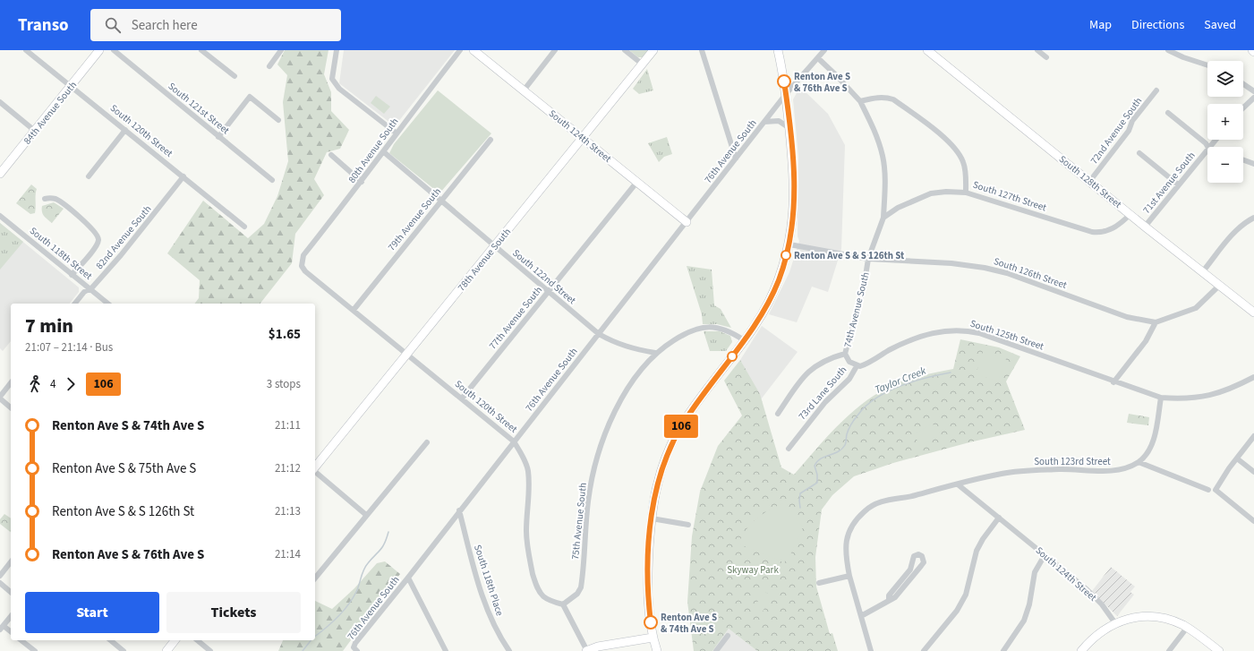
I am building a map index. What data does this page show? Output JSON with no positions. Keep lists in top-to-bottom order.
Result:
{
  "streets": {
    "street": [
      "South 121st Street",
      "84th Avenue South",
      "South 120th Street",
      "72nd Avenue South",
      "South 124th Street",
      "80th Avenue South",
      "76th Avenue South",
      "South 128th Street",
      "71st Avenue South",
      "South 127th Street",
      "79th Avenue South",
      "82nd Avenue South",
      "South 118th Street",
      "78th Avenue South",
      "South 126th Street",
      "South 122nd Street",
      "74th Avenue South",
      "77th Avenue South",
      "South 125th Street",
      "73rd Lane South",
      "South 123rd Street",
      "75th Avenue South",
      "South 118th Place"
    ]
  },
  "crossings": [
    ["84th Avenue South", "South 120th Street"],
    ["South 120th Street", "80th Avenue South"],
    ["South 120th Street", "76th Avenue South"],
    ["South 120th Street", "79th Avenue South"],
    ["South 120th Street", "82nd Avenue South"],
    ["South 120th Street", "78th Avenue South"],
    ["South 120th Street", "77th Avenue South"],
    ["South 120th Street", "75th Avenue South"],
    ["72nd Avenue South", "South 128th Street"],
    ["South 124th Street", "76th Avenue South"],
    ["South 124th Street", "78th Avenue South"],
    ["South 124th Street", "77th Avenue South"],
    ["South 124th Street", "South 123rd Street"],
    ["80th Avenue South", "South 122nd Street"],
    ["76th Avenue South", "South 122nd Street"],
    ["76th Avenue South", "South 118th Place"],
    ["South 128th Street", "71st Avenue South"],
    ["South 128th Street", "South 127th Street"],
    ["South 127th Street", "74th Avenue South"],
    ["79th Avenue South", "South 122nd Street"],
    ["82nd Avenue South", "South 118th Street"],
    ["78th Avenue South", "South 122nd Street"],
    ["South 126th Street", "74th Avenue South"],
    ["South 122nd Street", "77th Avenue South"],
    ["South 122nd Street", "75th Avenue South"],
    ["74th Avenue South", "South 125th Street"],
    ["74th Avenue South", "73rd Lane South"],
    ["South 125th Street", "73rd Lane South"],
    ["South 125th Street", "South 123rd Street"]
  ],
  "water": ["Taylor Creek"],
  "parks": ["Skyway Park"],
  "places": ["Renton Ave S & 76th Ave S", "Renton Ave S & S 126th St", "Renton Ave S & 74th Ave S"],
  "lines": ["bus line 106"],
  "page": {
    "header": "Transo",
    "search": "Search here",
    "nav": ["Map", "Directions", "Saved"],
    "on_map": "106",
    "map_buttons": ["+", "−"],
    "heading": ["7 min", "21:07 – 21:14 · Bus", "$1.65"],
    "legs": ["4", "106", "3 stops"],
    "list": [
      {
        "name": "Renton Ave S & 74th Ave S",
        "value": "21:11"
      },
      {
        "name": "Renton Ave S & 75th Ave S",
        "value": "21:12"
      },
      {
        "name": "Renton Ave S & S 126th St",
        "value": "21:13"
      },
      {
        "name": "Renton Ave S & 76th Ave S",
        "value": "21:14"
      }
    ],
    "buttons": ["Start", "Tickets"]
  }
}
